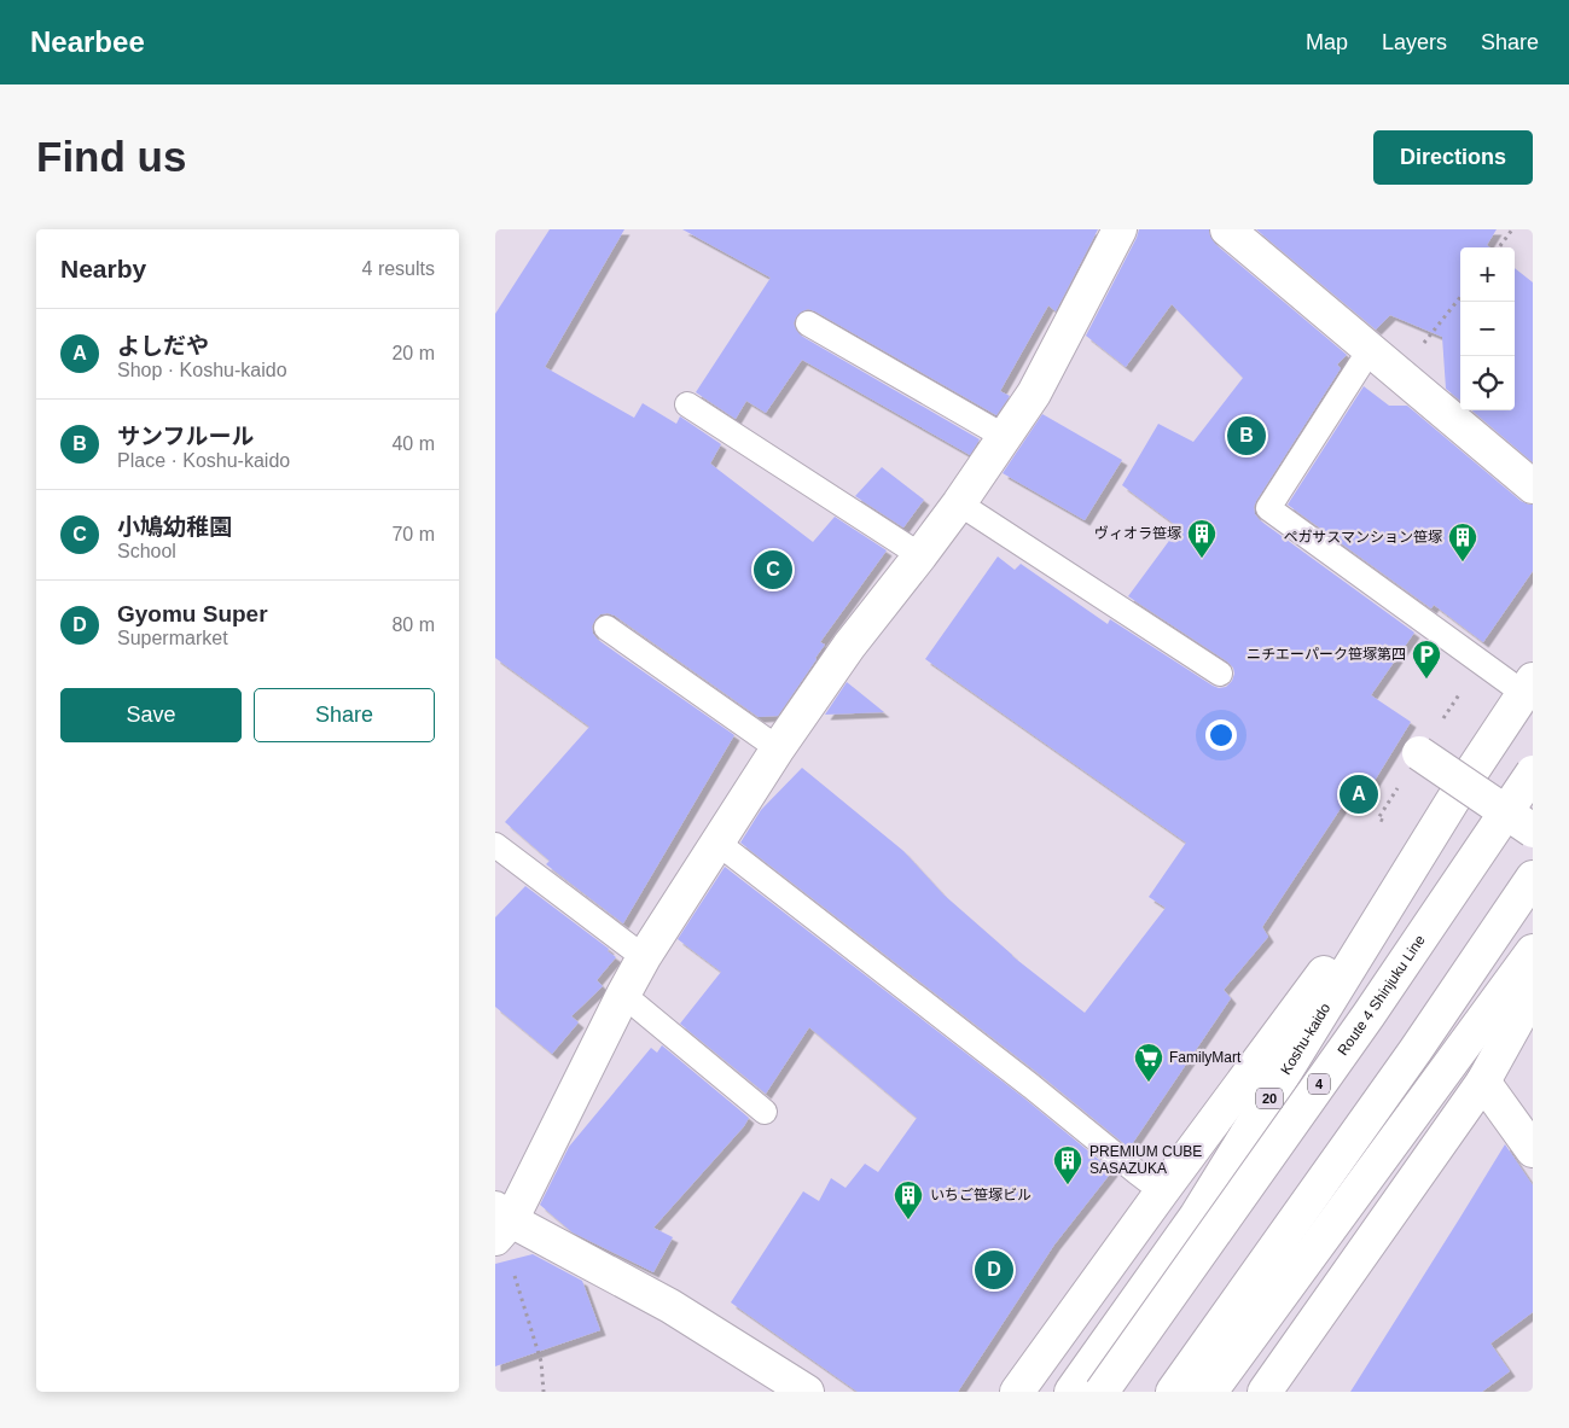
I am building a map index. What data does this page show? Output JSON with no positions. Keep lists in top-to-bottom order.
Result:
{
  "streets": {
    "main road": [
      "Route 4 Shinjuku Line",
      "Koshu-kaido",
      "4",
      "20"
    ]
  },
  "places": {
    "building": [
      "ヴィオラ笹塚",
      "ペガサスマンション笹塚",
      "PREMIUM CUBE SASAZUKA",
      "いちご笹塚ビル"
    ],
    "parking": ["ニチエーパーク笹塚第四"],
    "supermarket": ["FamilyMart"]
  },
  "page": {
    "header": "Nearbee",
    "nav": ["Map", "Layers", "Share"],
    "buttons": [
      "Directions",
      ["Save", "Share"]
    ],
    "title": "Find us",
    "heading": ["Nearby", "4 results"],
    "map_buttons": ["+", "−"],
    "list": [
      {
        "mark": "A",
        "name": "よしだや",
        "note": "Shop · Koshu-kaido",
        "value": "20 m"
      },
      {
        "mark": "B",
        "name": "サンフルール",
        "note": "Place · Koshu-kaido",
        "value": "40 m"
      },
      {
        "mark": "C",
        "name": "小鳩幼稚園",
        "note": "School",
        "value": "70 m"
      },
      {
        "mark": "D",
        "name": "Gyomu Super",
        "note": "Supermarket",
        "value": "80 m"
      }
    ],
    "pins": [
      "B",
      "C",
      "A",
      "D"
    ]
  }
}
